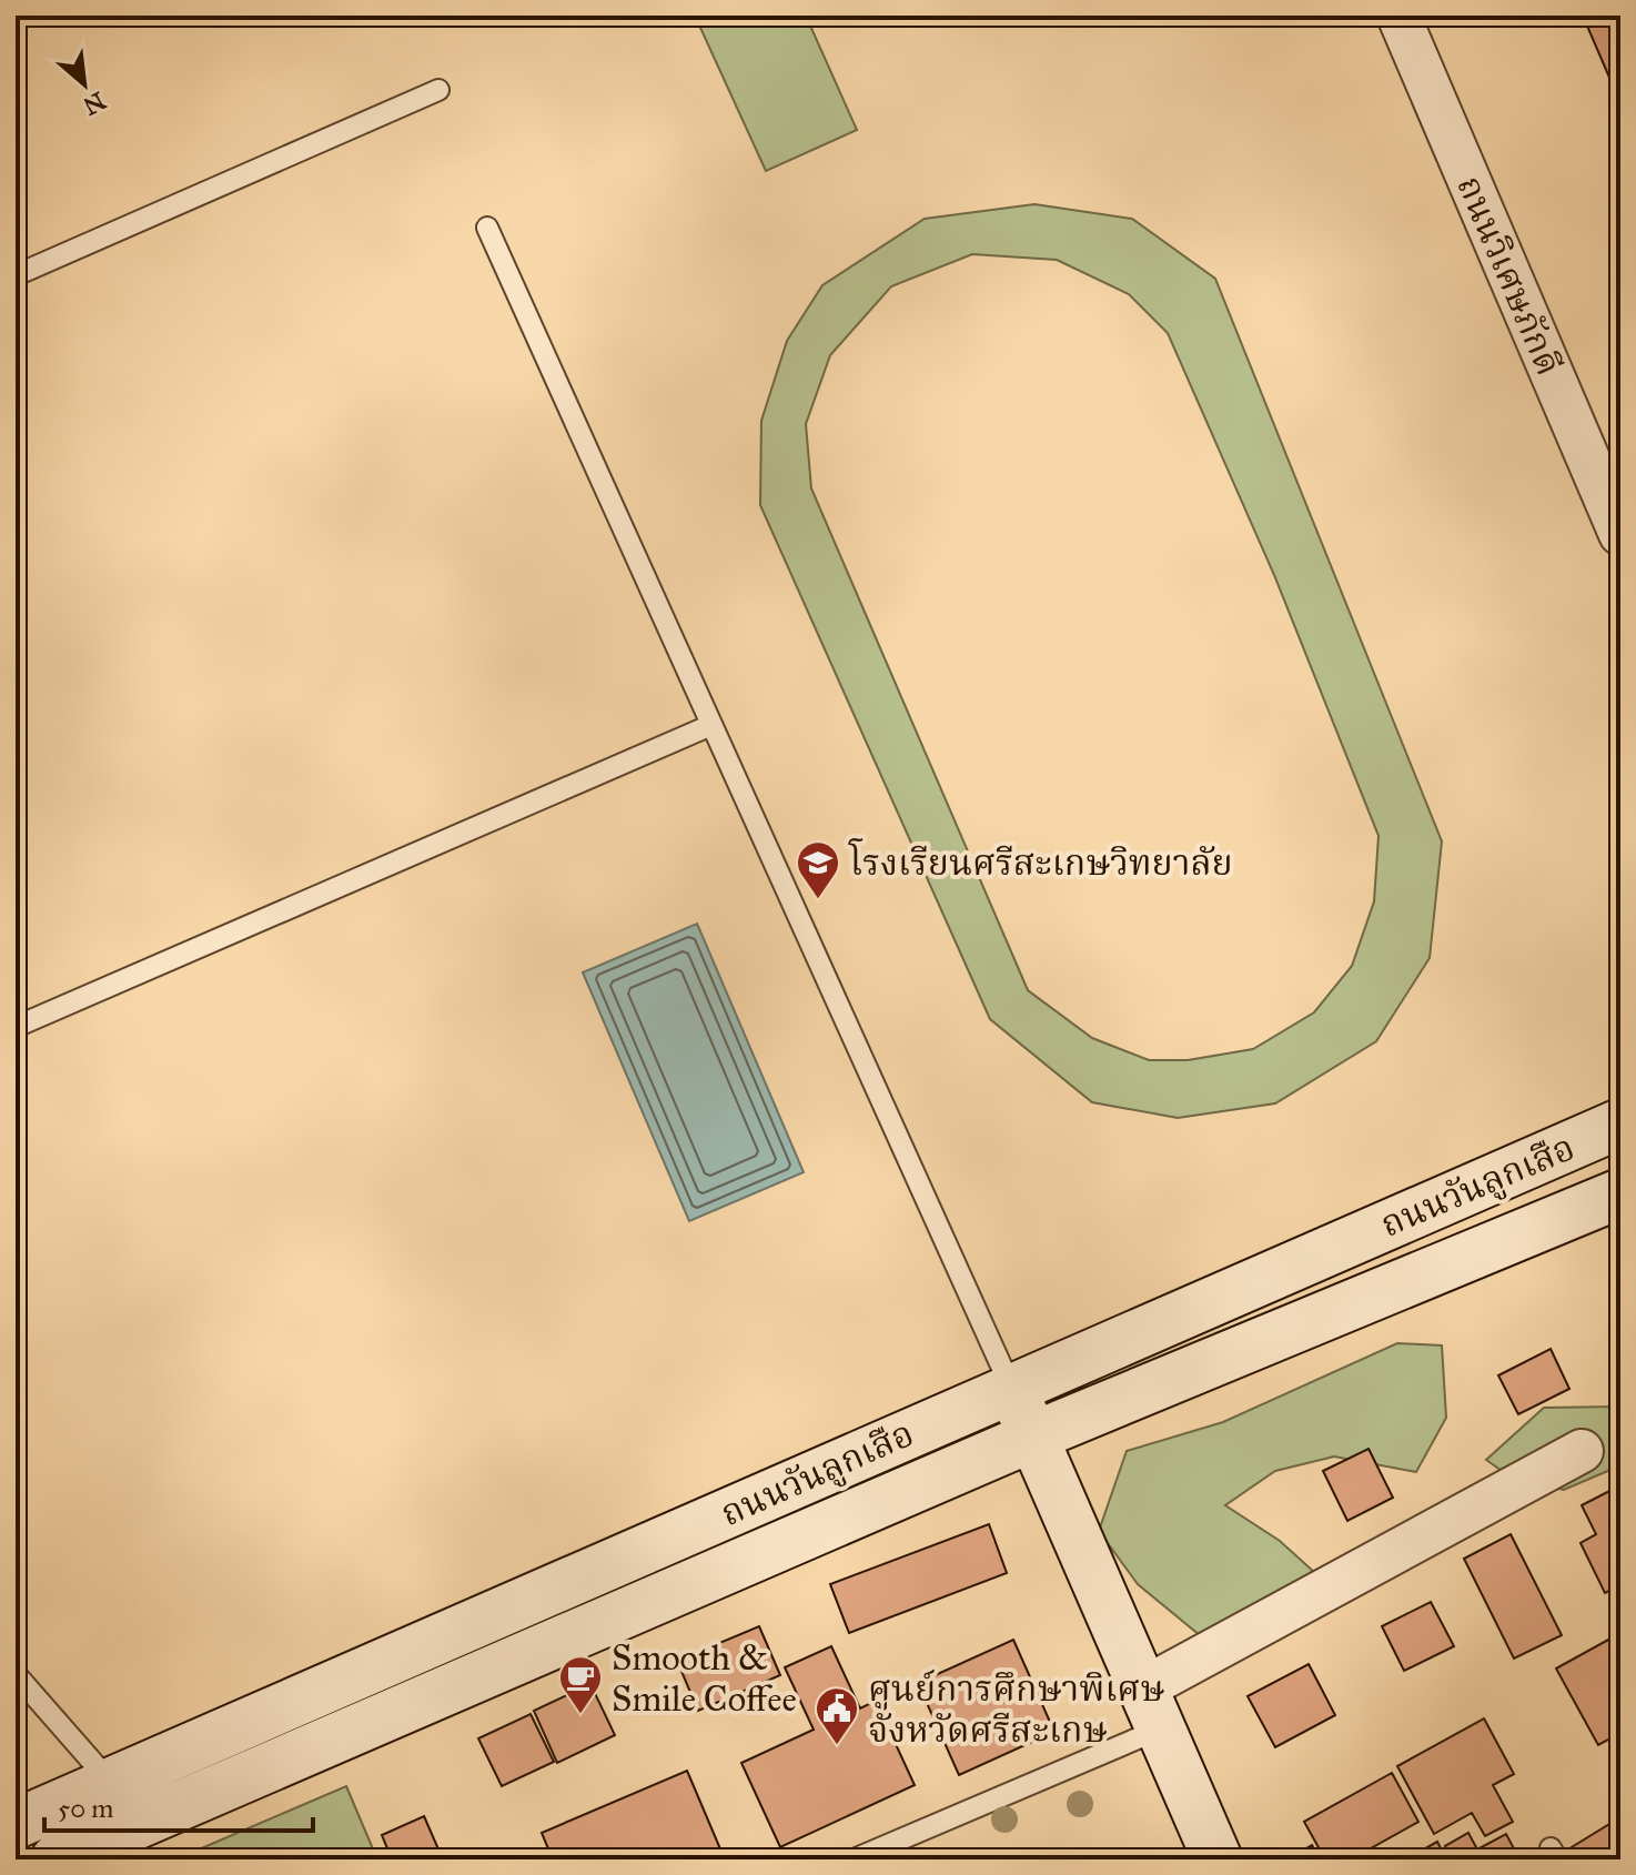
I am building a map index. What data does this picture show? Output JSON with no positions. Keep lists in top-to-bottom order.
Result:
{
  "streets": {
    "street": ["ถนนวิเศษภักดี", "ถนนวันลูกเสือ"]
  },
  "places": {
    "school or university": ["โรงเรียนศรีสะเกษวิทยาลัย"],
    "cafe": ["Smooth & Smile Coffee"],
    "public building": ["ศูนย์การศึกษาพิเศษ จังหวัดศรีสะเกษ"]
  },
  "scale_bar": "50 m",
  "north": "bottom right"
}
